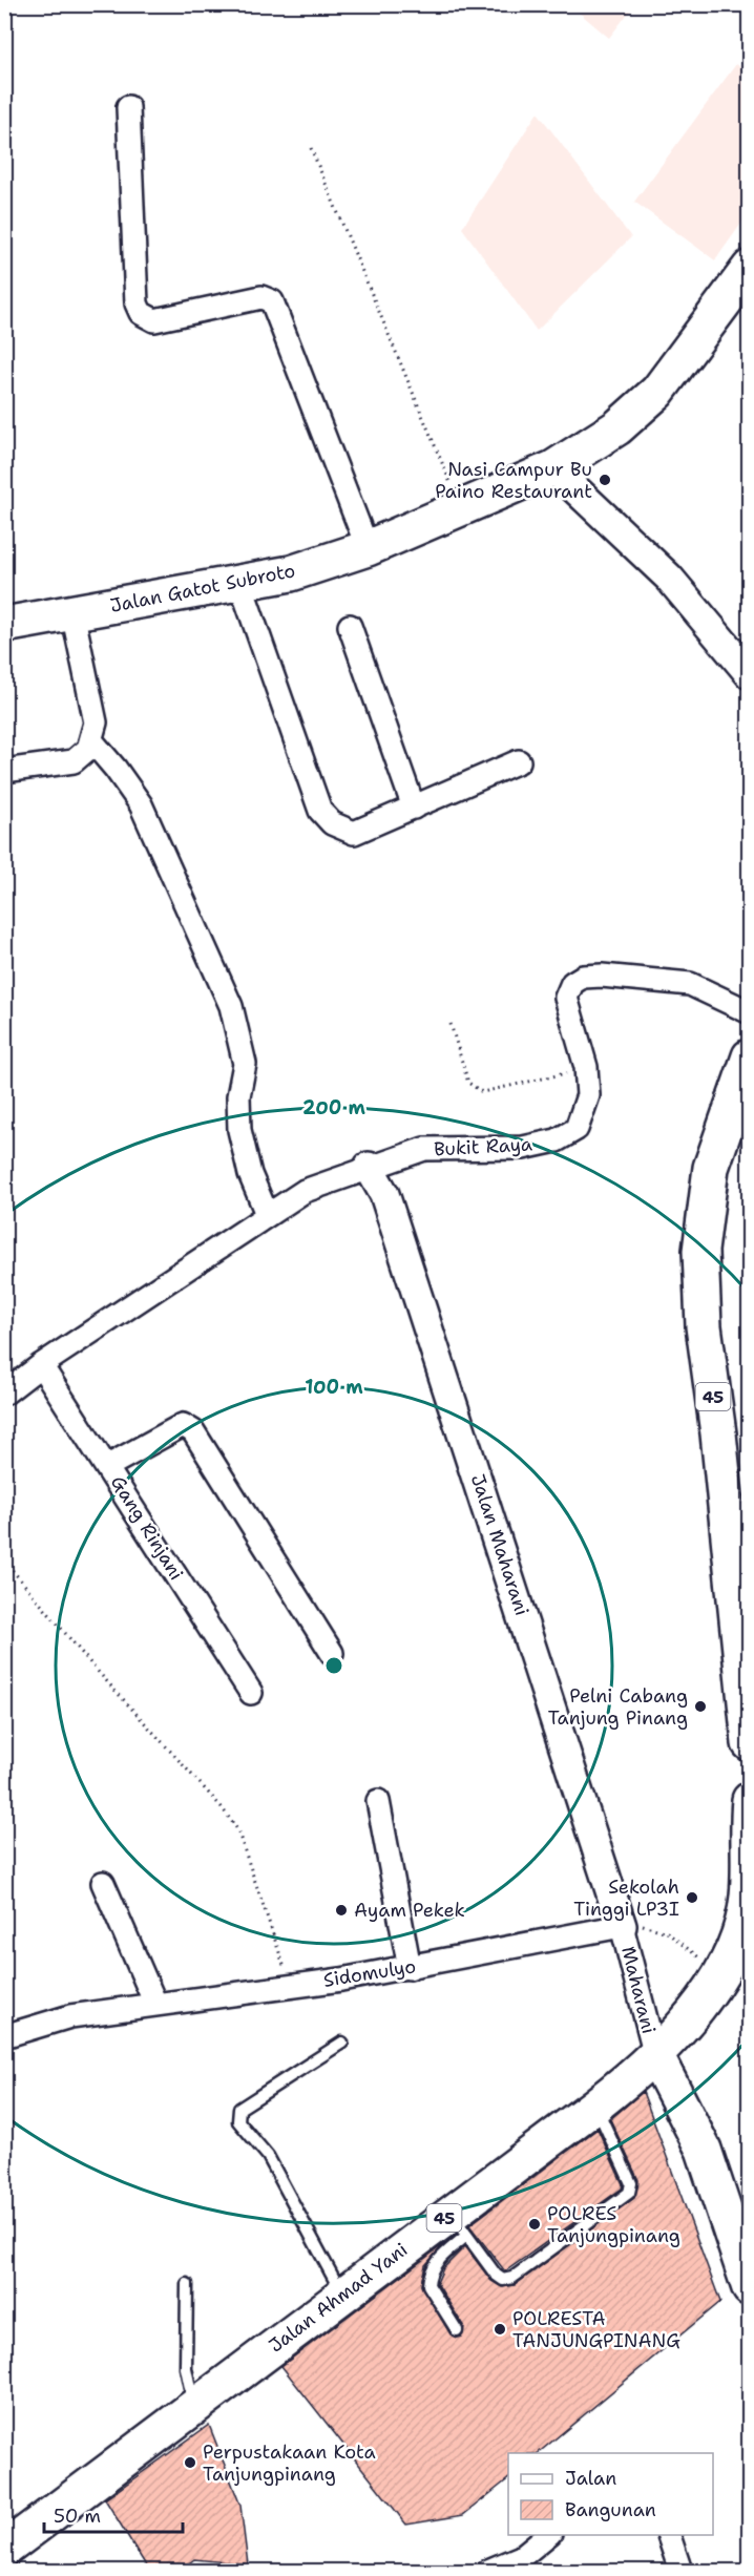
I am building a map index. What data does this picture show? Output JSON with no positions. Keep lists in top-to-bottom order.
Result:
{
  "streets": {
    "main road": ["Jalan Gatot Subroto", "45", "Jalan Ahmad Yani"],
    "street": [
      "Bukit Raya",
      "Gang Rinjani",
      "Jalan Maharani",
      "Sidomulyo",
      "Maharani"
    ]
  },
  "crossings": [
    ["Bukit Raya", "Gang Rinjani"],
    ["Bukit Raya", "Jalan Maharani"],
    ["Jalan Maharani", "Sidomulyo"],
    ["Jalan Maharani", "Maharani"],
    ["Sidomulyo", "Maharani"],
    ["Maharani", "Jalan Ahmad Yani"]
  ],
  "places": [
    "Nasi Campur Bu Paino Restaurant",
    "Pelni Cabang Tanjung Pinang",
    "Sekolah Tinggi LP3I",
    "Ayam Pekek",
    "POLRES Tanjungpinang",
    "POLRESTA TANJUNGPINANG",
    "Perpustakaan Kota Tanjungpinang"
  ],
  "legend": ["Jalan", "Bangunan"],
  "scale_bar": "50 m",
  "rings": ["200 m", "100 m"]
}
